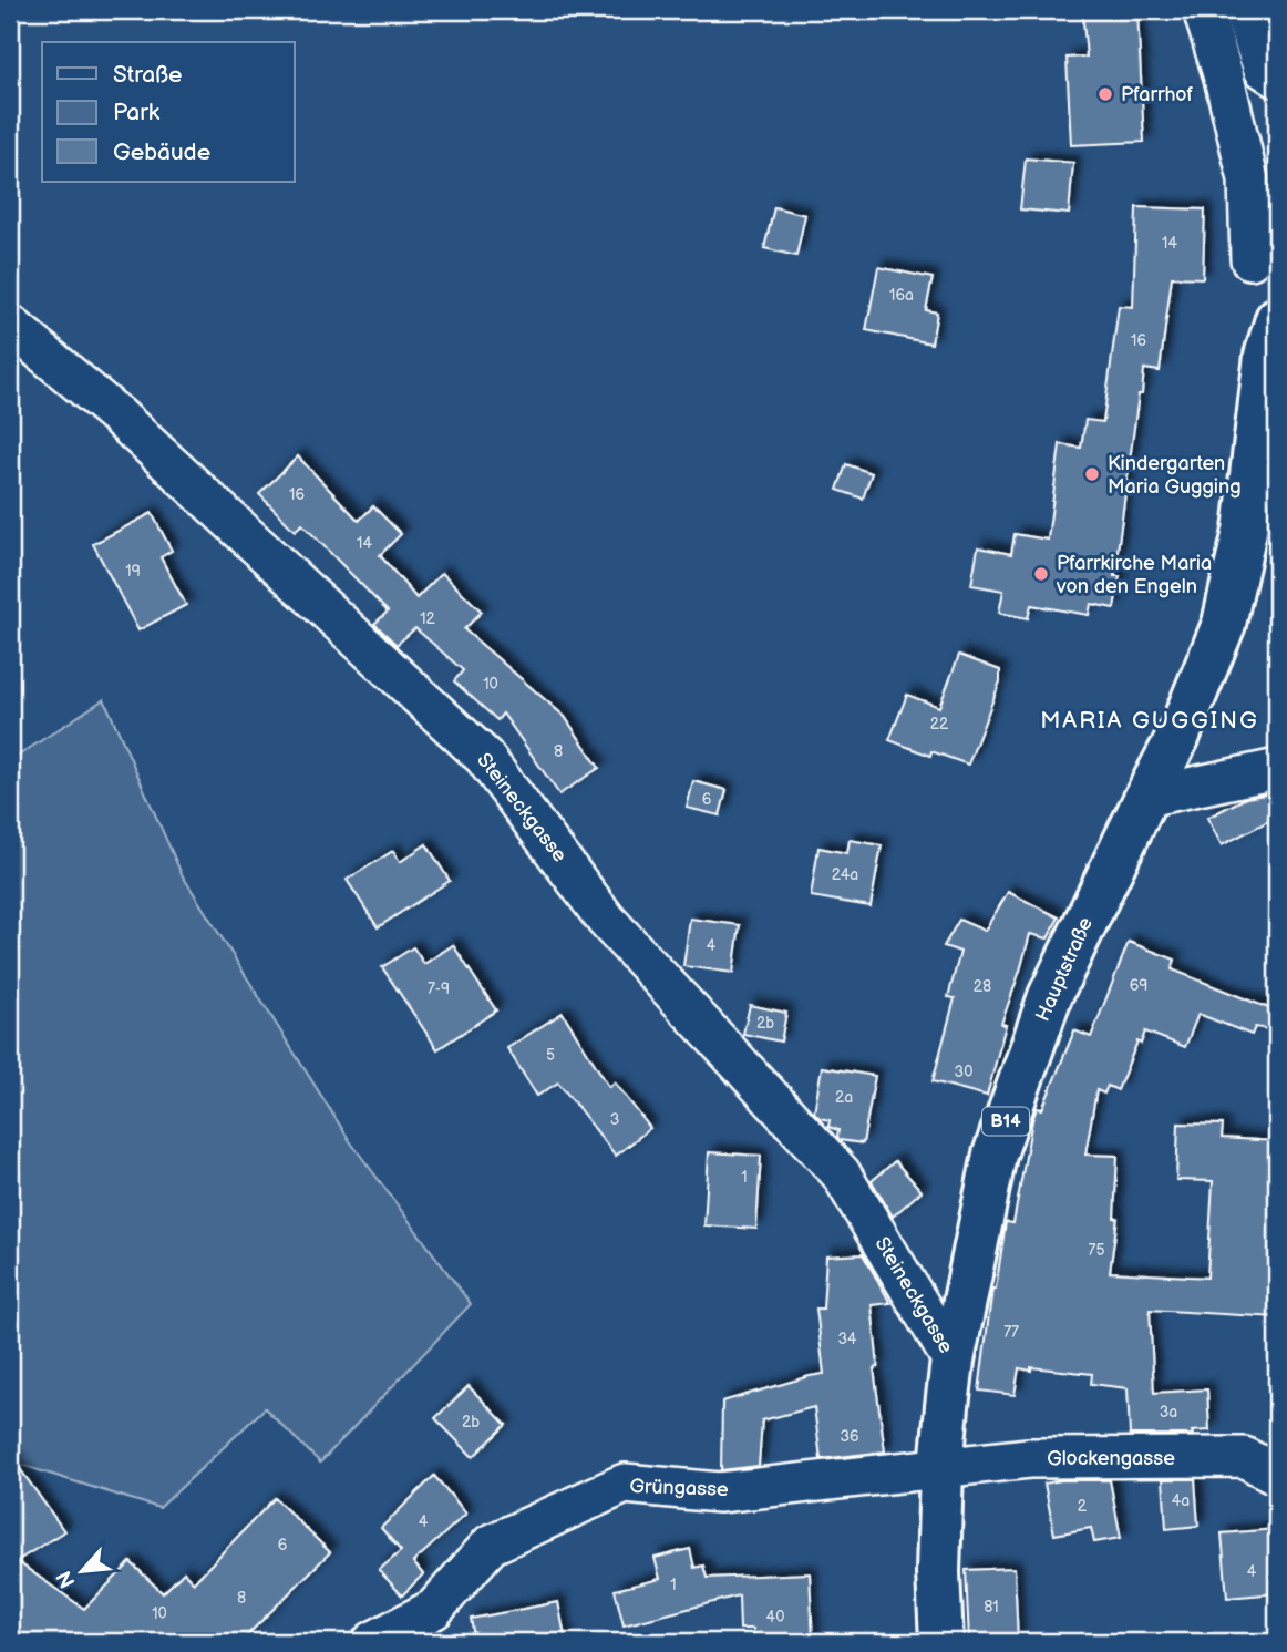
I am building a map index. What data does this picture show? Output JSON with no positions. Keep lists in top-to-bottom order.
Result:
{
  "streets": {
    "main road": ["Hauptstraße", "B14"],
    "street": ["Steineckgasse", "Glockengasse", "Grüngasse"]
  },
  "crossings": [
    ["Steineckgasse", "Hauptstraße"],
    ["Hauptstraße", "Glockengasse"],
    ["Hauptstraße", "Grüngasse"],
    ["Glockengasse", "Grüngasse"]
  ],
  "districts": ["MARIA GUGGING"],
  "places": ["Pfarrhof", "Kindergarten Maria Gugging", "Pfarrkirche Maria von den Engeln"],
  "house_numbers": [
    "14",
    "16a",
    "16",
    "16",
    "14",
    "19",
    "12",
    "10",
    "22",
    "8",
    "6",
    "24a",
    "4",
    "69",
    "28",
    "7-9",
    "2b",
    "5",
    "30",
    "2a",
    "3",
    "1",
    "75",
    "77",
    "34",
    "3a",
    "2b",
    "36",
    "4a",
    "2",
    "4",
    "6",
    "4",
    "1",
    "8",
    "81",
    "10",
    "40"
  ],
  "legend": ["Straße", "Park", "Gebäude"],
  "north": "bottom left"
}
